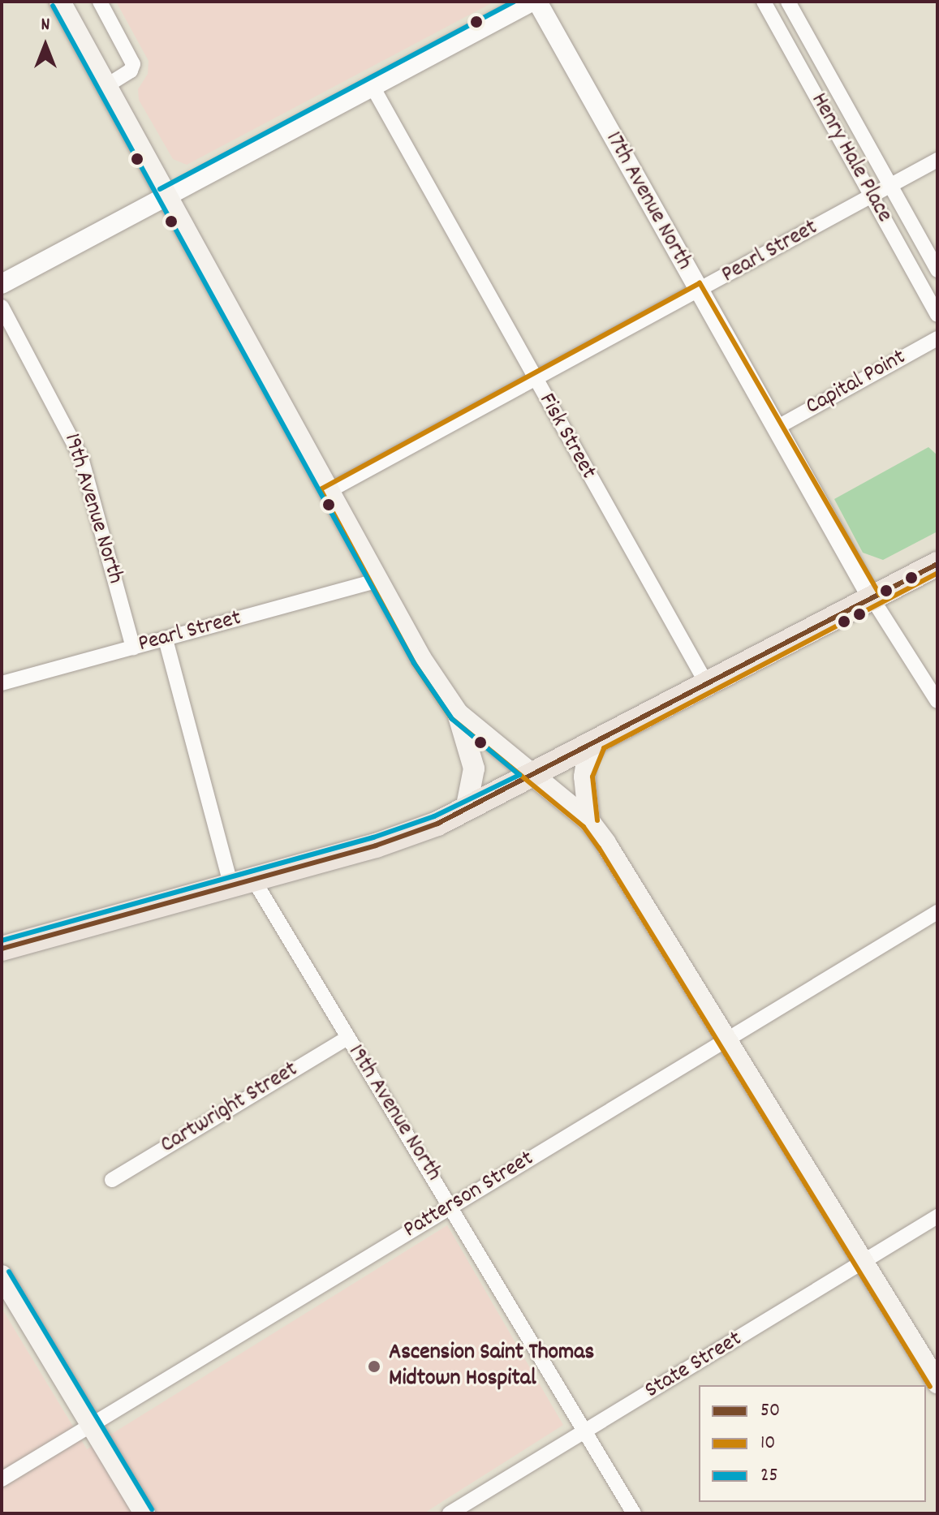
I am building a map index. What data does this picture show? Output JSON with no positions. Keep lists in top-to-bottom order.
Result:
{
  "streets": {
    "street": [
      "Henry Hale Place",
      "17th Avenue North",
      "Pearl Street",
      "Capital Point",
      "Fisk Street",
      "19th Avenue North",
      "Cartwright Street",
      "Patterson Street",
      "State Street"
    ]
  },
  "crossings": [
    ["Henry Hale Place", "Pearl Street"],
    ["17th Avenue North", "Pearl Street"],
    ["17th Avenue North", "Capital Point"],
    ["Pearl Street", "Fisk Street"],
    ["Pearl Street", "19th Avenue North"],
    ["19th Avenue North", "Cartwright Street"],
    ["19th Avenue North", "Patterson Street"],
    ["19th Avenue North", "State Street"]
  ],
  "places": ["Ascension Saint Thomas Midtown Hospital"],
  "lines": ["transit line 25", "transit line 10", "transit line 50"],
  "legend": ["50", "10", "25"],
  "north": "top"
}
